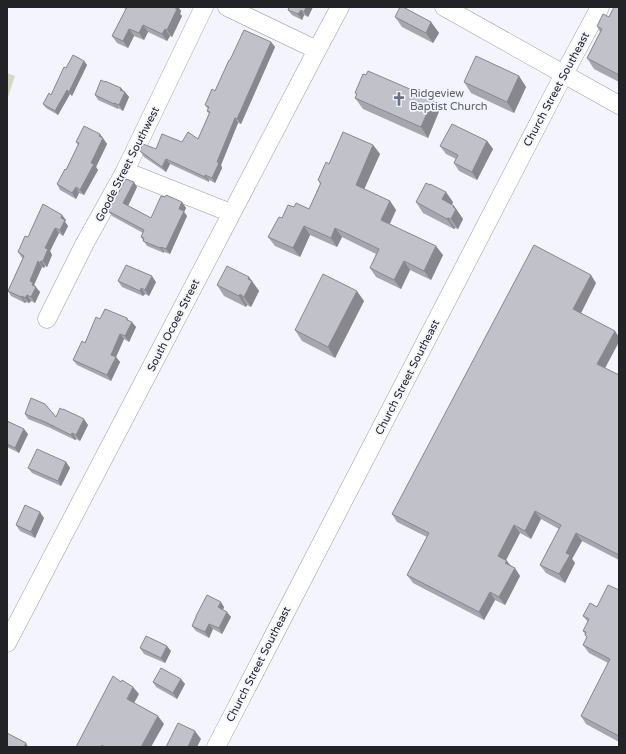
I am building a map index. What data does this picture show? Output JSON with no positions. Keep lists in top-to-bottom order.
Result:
{
  "streets": {
    "street": ["Church Street Southeast", "Goode Street Southwest", "South Ocoee Street"]
  },
  "places": {
    "church": ["Ridgeview Baptist Church"]
  }
}
